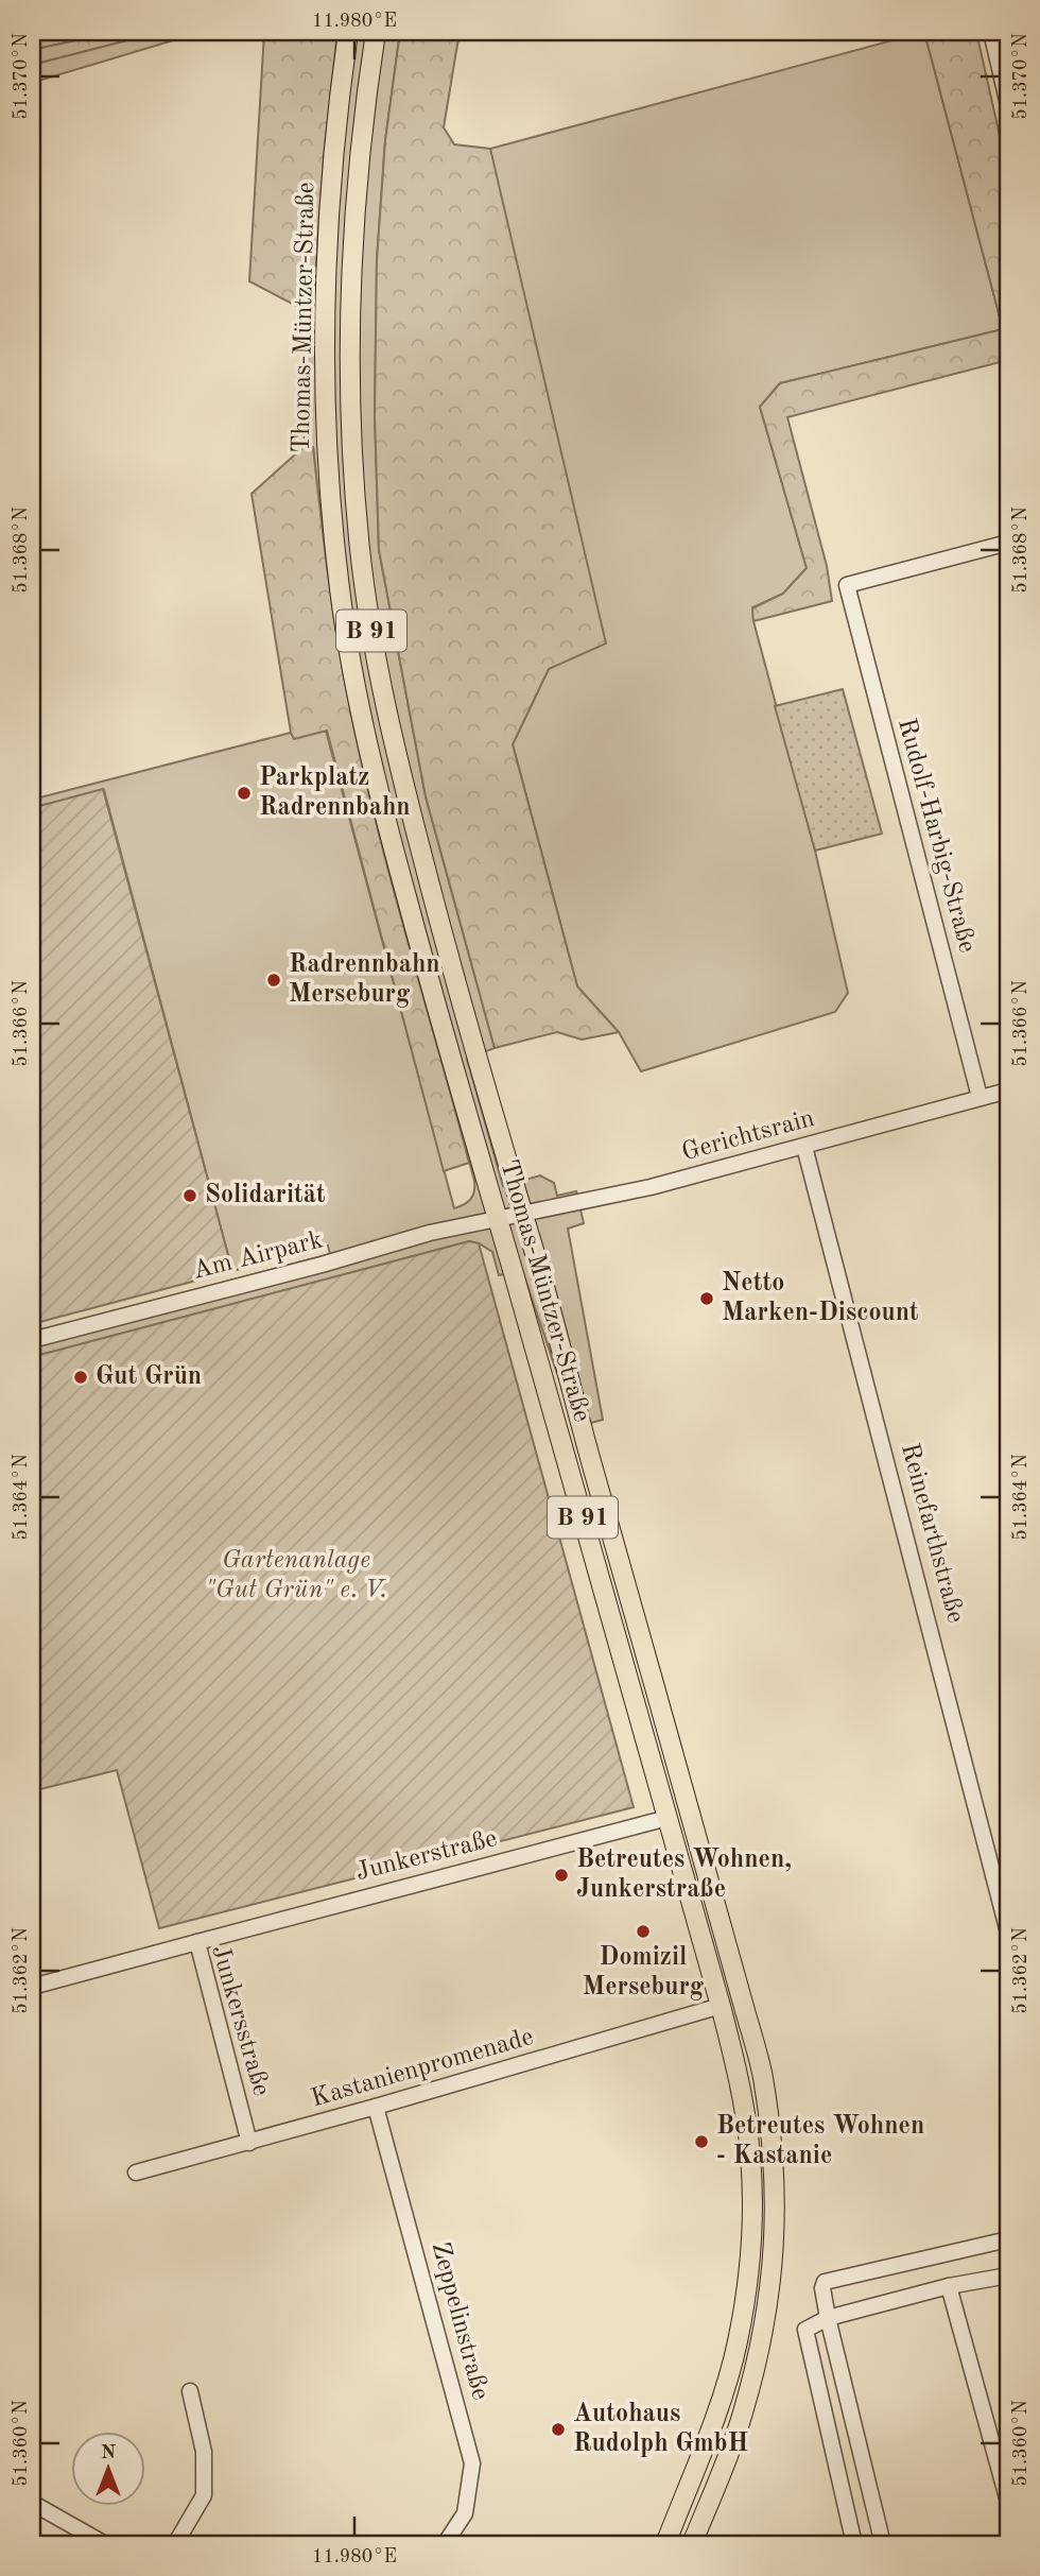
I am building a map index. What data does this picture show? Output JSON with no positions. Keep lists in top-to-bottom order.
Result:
{
  "streets": {
    "main road": ["Thomas-Müntzer-Straße", "B 91"],
    "street": [
      "Rudolf-Harbig-Straße",
      "Gerichtsrain",
      "Am Airpark",
      "Reinefarthstraße",
      "Junkerstraße",
      "Junkersstraße",
      "Kastanienpromenade",
      "Zeppelinstraße"
    ]
  },
  "crossings": [
    ["Thomas-Müntzer-Straße", "Gerichtsrain"],
    ["Thomas-Müntzer-Straße", "Am Airpark"],
    ["Thomas-Müntzer-Straße", "Junkerstraße"],
    ["Thomas-Müntzer-Straße", "Kastanienpromenade"],
    ["Rudolf-Harbig-Straße", "Gerichtsrain"],
    ["Gerichtsrain", "Am Airpark"],
    ["Gerichtsrain", "Reinefarthstraße"],
    ["Junkerstraße", "Junkersstraße"],
    ["Junkersstraße", "Kastanienpromenade"],
    ["Kastanienpromenade", "Zeppelinstraße"]
  ],
  "parks": ["Gartenanlage \"Gut Grün\" e. V."],
  "places": [
    "Parkplatz Radrennbahn",
    "Radrennbahn Merseburg",
    "Solidarität",
    "Netto Marken-Discount",
    "Gut Grün",
    "Betreutes Wohnen, Junkerstraße",
    "Domizil Merseburg",
    "Betreutes Wohnen - Kastanie",
    "Autohaus Rudolph GmbH"
  ],
  "north": "top",
  "coordinates": [
    "11.980°E",
    "51.370°N",
    "51.368°N",
    "51.366°N",
    "51.364°N",
    "51.362°N",
    "51.360°N"
  ]
}
